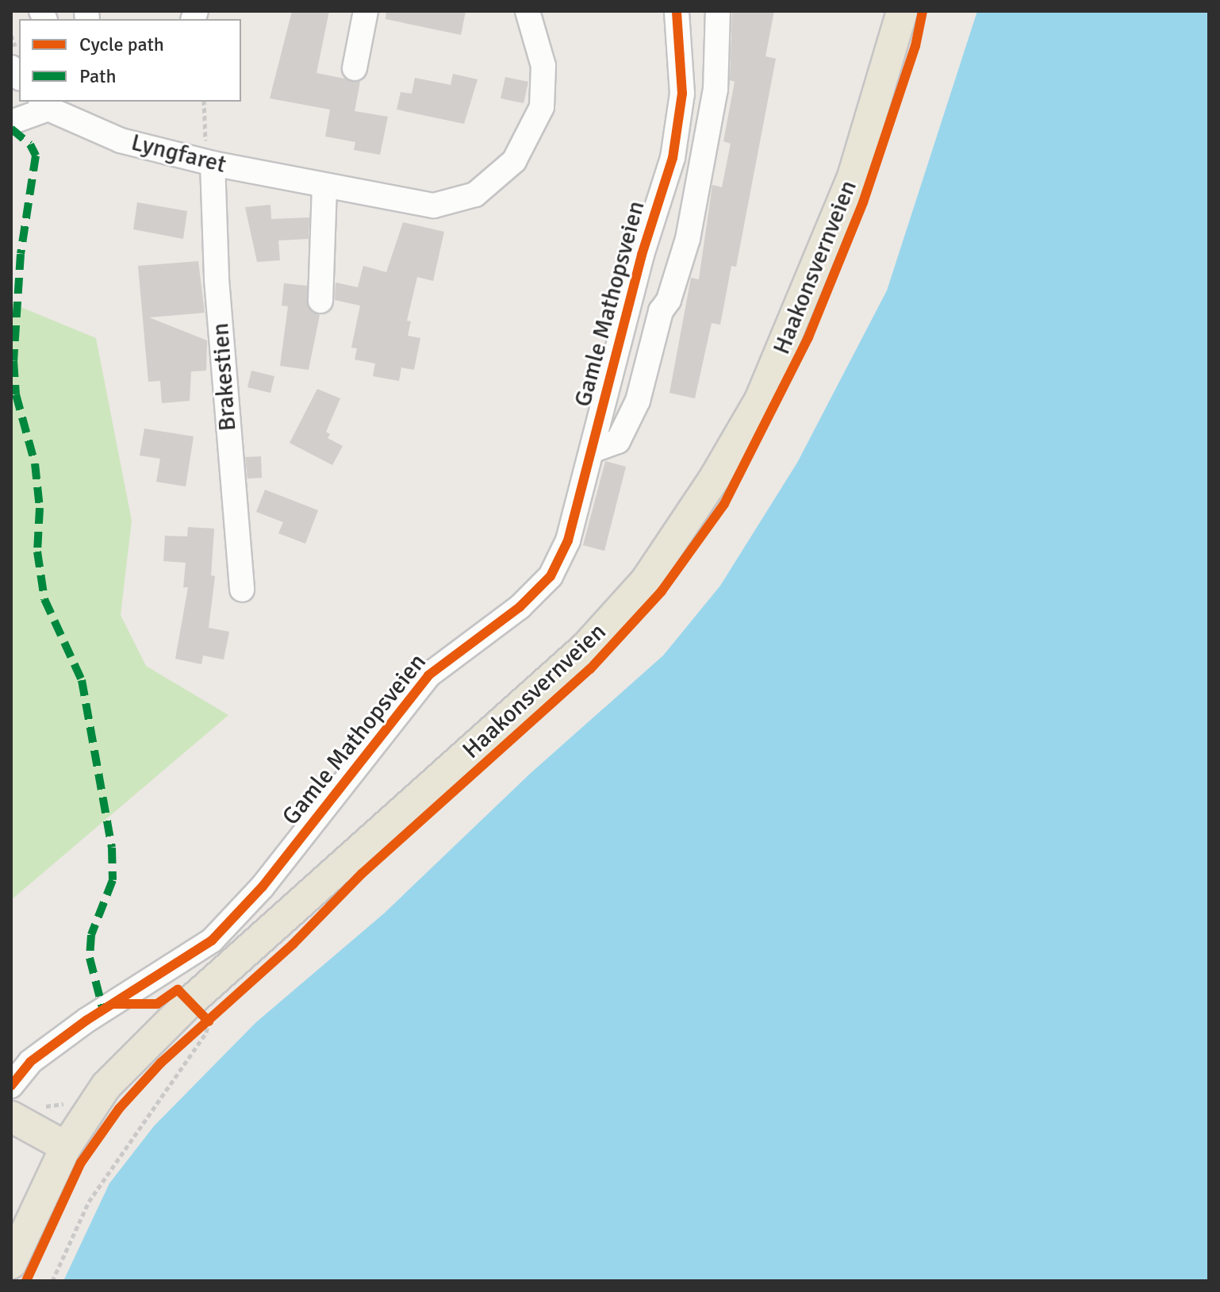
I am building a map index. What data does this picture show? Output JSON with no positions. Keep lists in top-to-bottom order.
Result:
{
  "streets": {
    "main road": ["Haakonsvernveien"],
    "street": ["Lyngfaret", "Gamle Mathopsveien", "Brakestien"]
  },
  "crossings": [
    ["Lyngfaret", "Brakestien"]
  ],
  "legend": ["Cycle path", "Path"]
}
